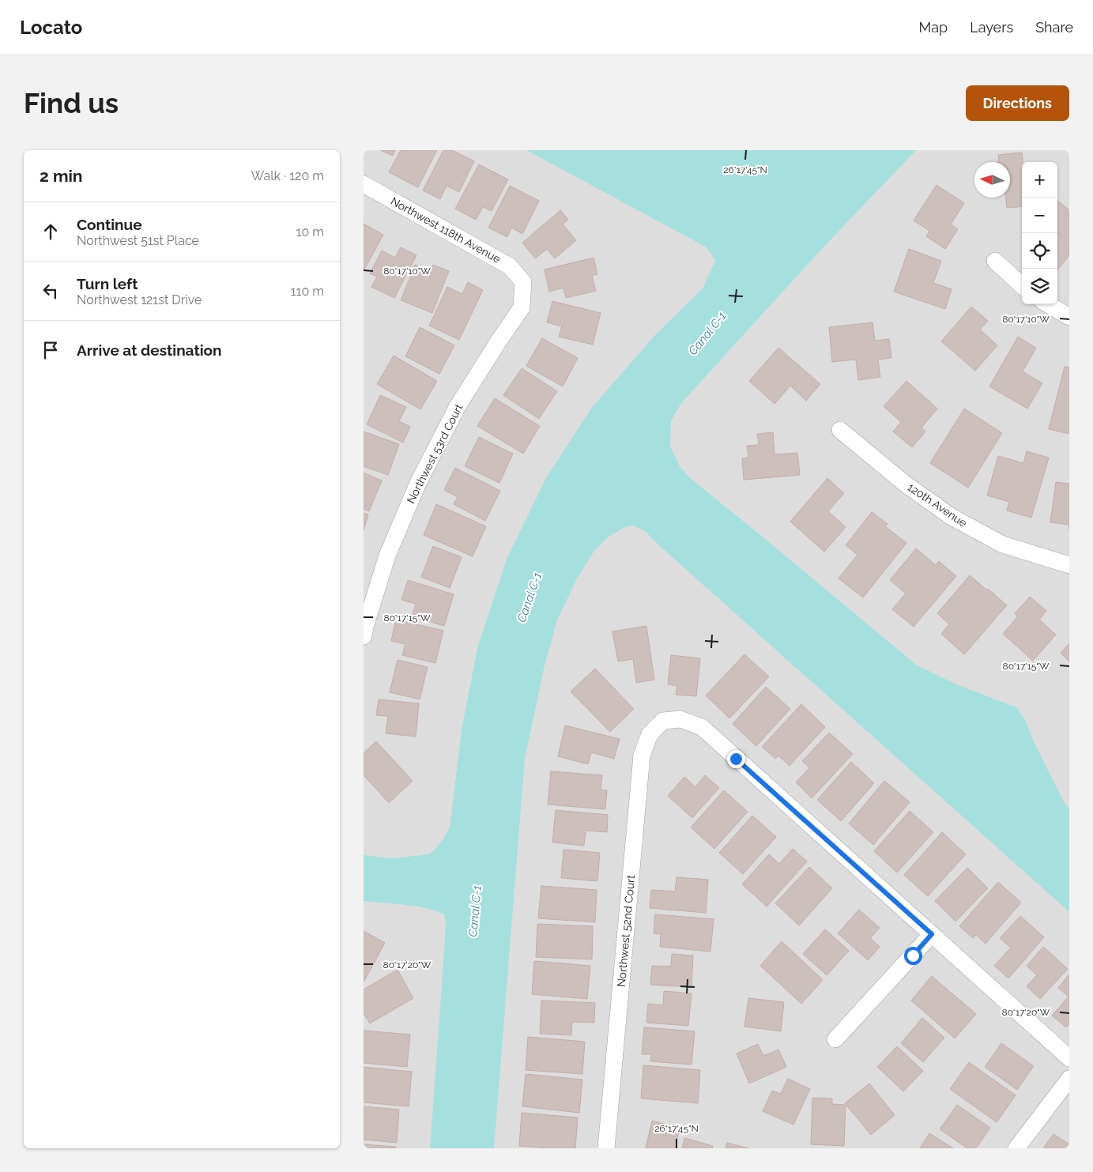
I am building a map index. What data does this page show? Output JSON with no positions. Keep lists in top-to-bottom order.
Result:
{
  "streets": {
    "street": [
      "Northwest 118th Avenue",
      "Northwest 53rd Court",
      "120th Avenue",
      "Northwest 52nd Court"
    ]
  },
  "crossings": [
    ["Northwest 118th Avenue", "Northwest 53rd Court"]
  ],
  "water": ["Canal C-1"],
  "north": "left",
  "page": {
    "header": "Locato",
    "nav": ["Map", "Layers", "Share"],
    "buttons": "Directions",
    "title": "Find us",
    "heading": ["2 min", "Walk · 120 m"],
    "map_buttons": ["+", "−"],
    "list": [
      ["Continue", "Northwest 51st Place", "10 m"],
      ["Turn left", "Northwest 121st Drive", "110 m"],
      "Arrive at destination"
    ]
  },
  "coordinates": [
    "26°17'45\"N",
    "80°17'10\"W",
    "80°17'15\"W",
    "80°17'20\"W"
  ]
}
